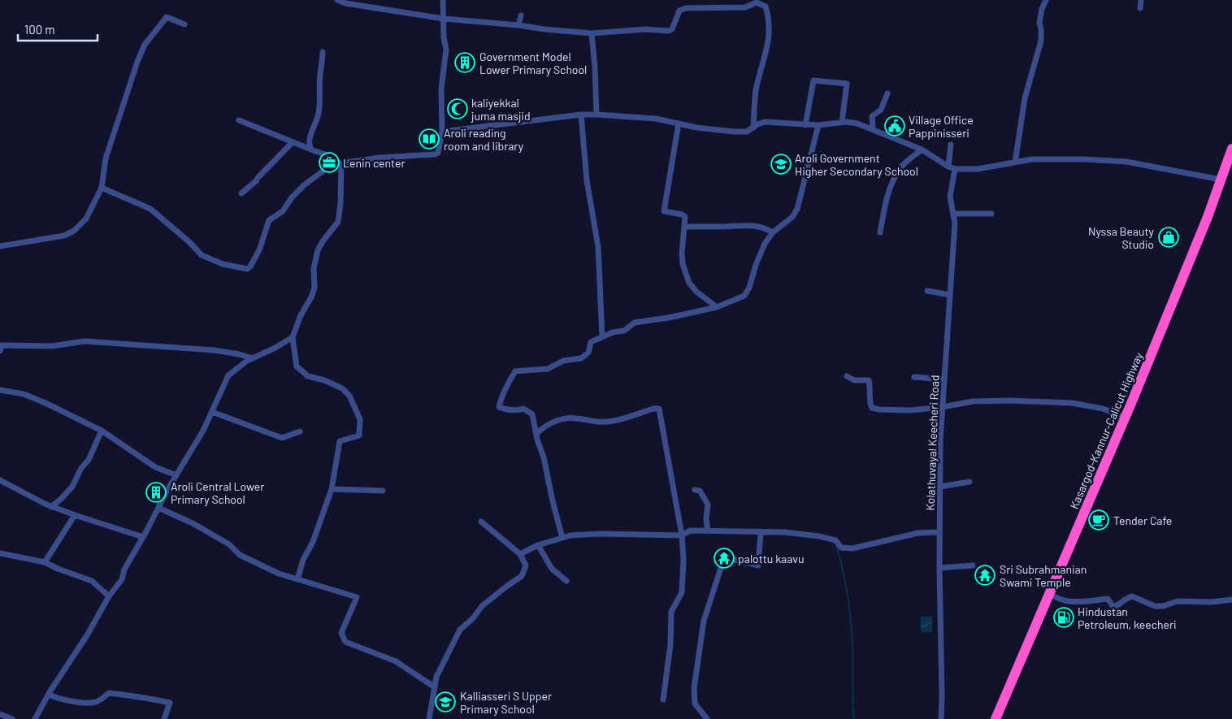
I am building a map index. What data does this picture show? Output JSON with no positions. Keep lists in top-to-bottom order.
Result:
{
  "streets": {
    "highway": ["Kasargod-Kannur-Calicut Highway"],
    "street": ["Kolathuvayal Keecheri Road"]
  },
  "places": {
    "building": ["Government Model Lower Primary School", "Aroli Central Lower Primary School"],
    "mosque": ["kaliyekkal juma masjid"],
    "public building": ["Village Office Pappinisseri"],
    "library": ["Aroli reading room and library"],
    "office": ["Lenin center"],
    "school or university": ["Aroli Government Higher Secondary School", "Kalliasseri S Upper Primary School"],
    "shop": ["Nyssa Beauty Studio"],
    "cafe": ["Tender Cafe"],
    "temple": ["palottu kaavu", "Sri Subrahmanian Swami Temple"],
    "fuel station": ["Hindustan Petroleum, keecheri"]
  },
  "scale_bar": "100 m"
}
